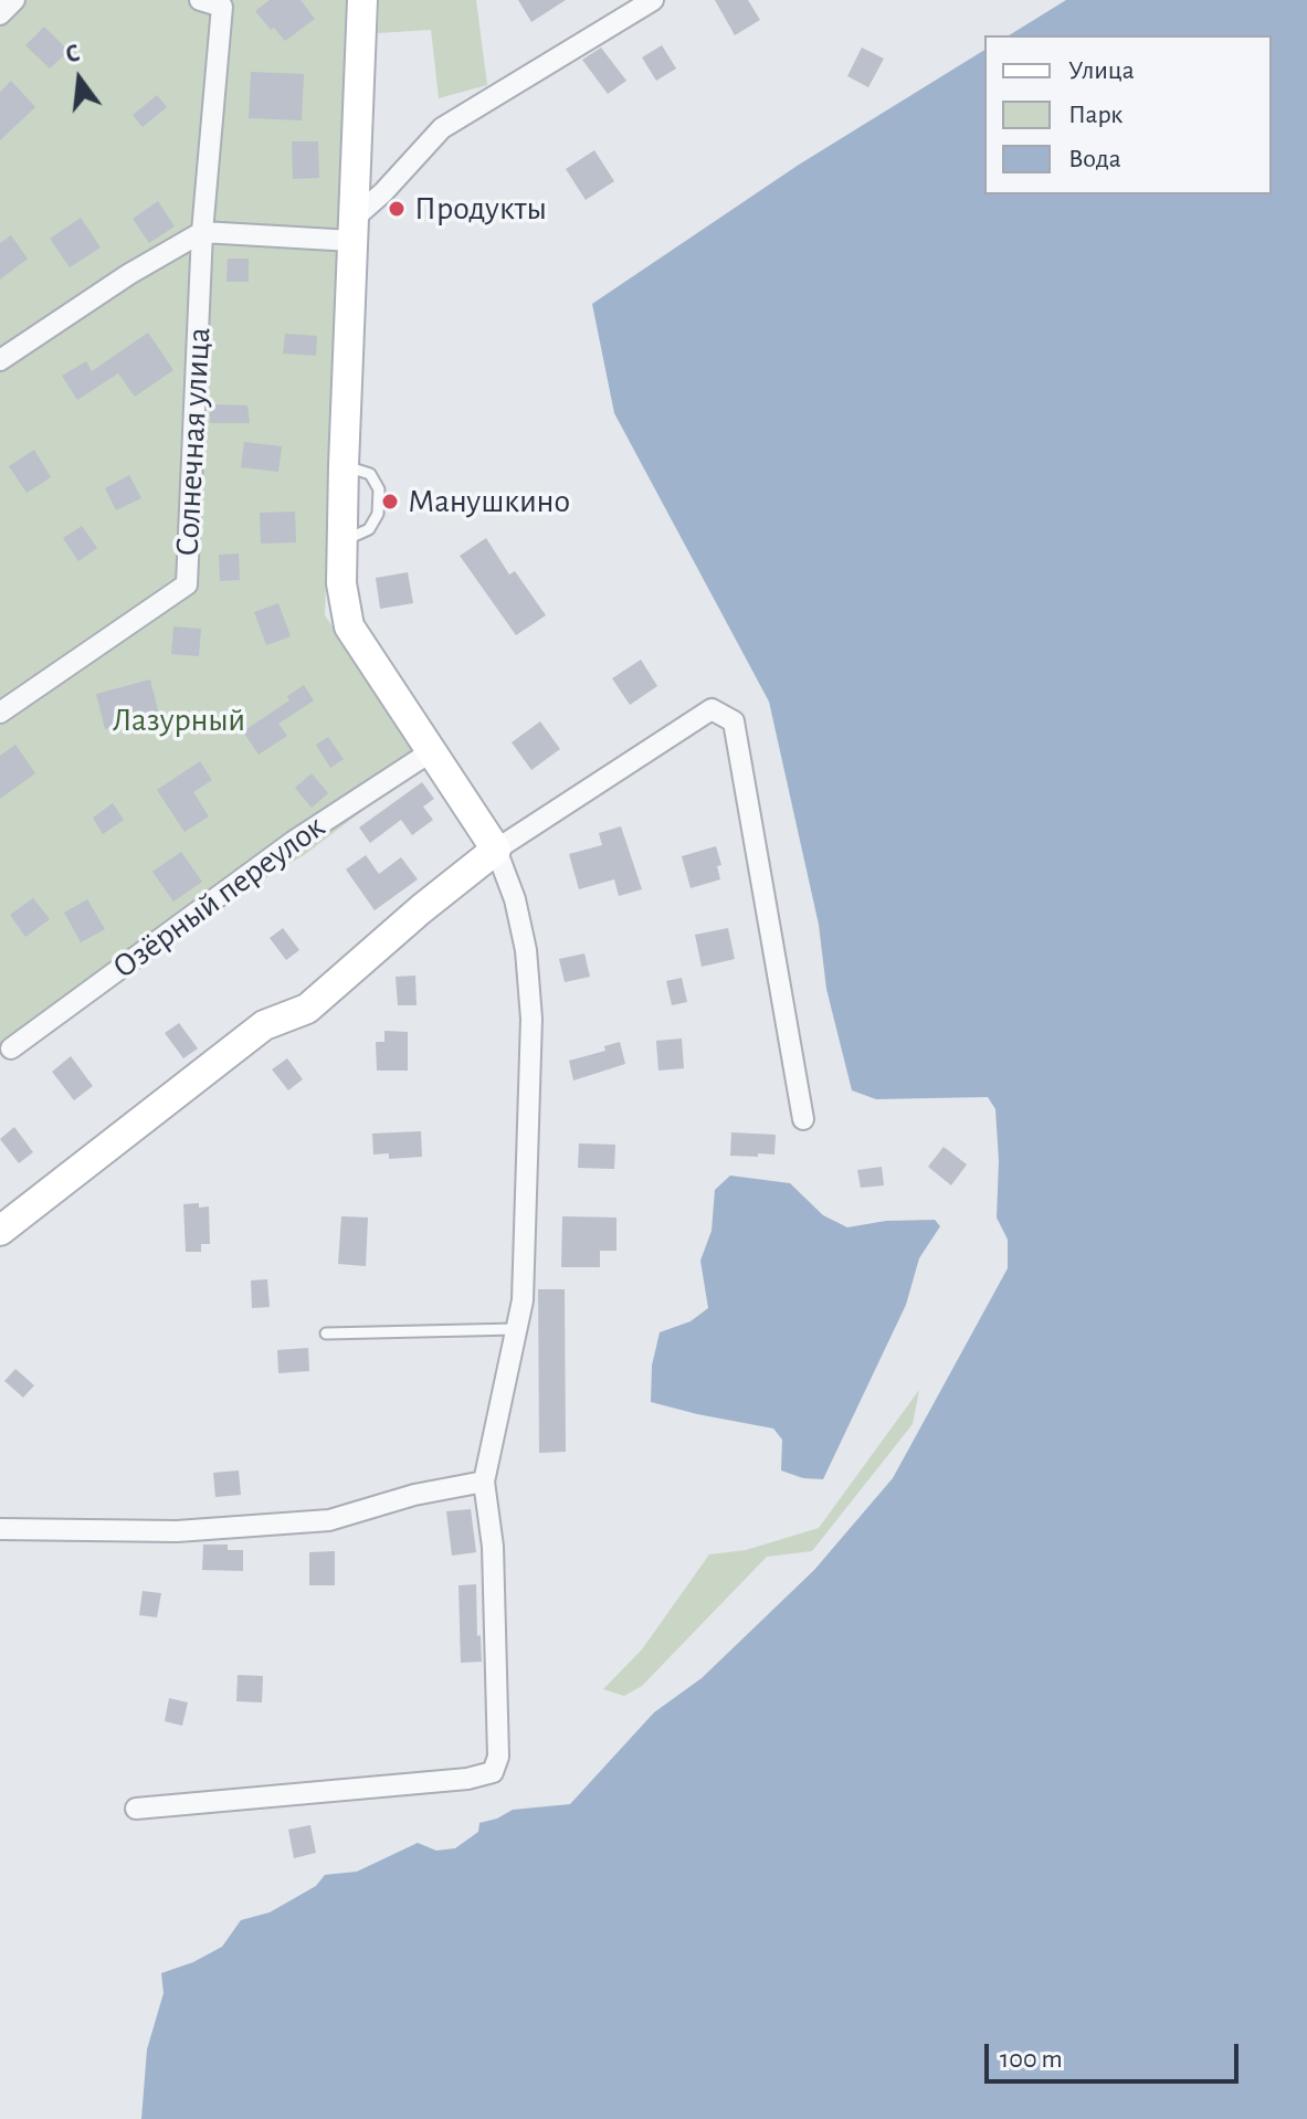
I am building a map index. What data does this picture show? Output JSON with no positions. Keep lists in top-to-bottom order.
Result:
{
  "streets": {
    "street": ["Солнечная улица", "Озёрный переулок"]
  },
  "parks": ["Лазурный"],
  "places": ["Продукты", "Манушкино"],
  "legend": ["Улица", "Парк", "Вода"],
  "scale_bar": "100 m",
  "north": "top"
}
